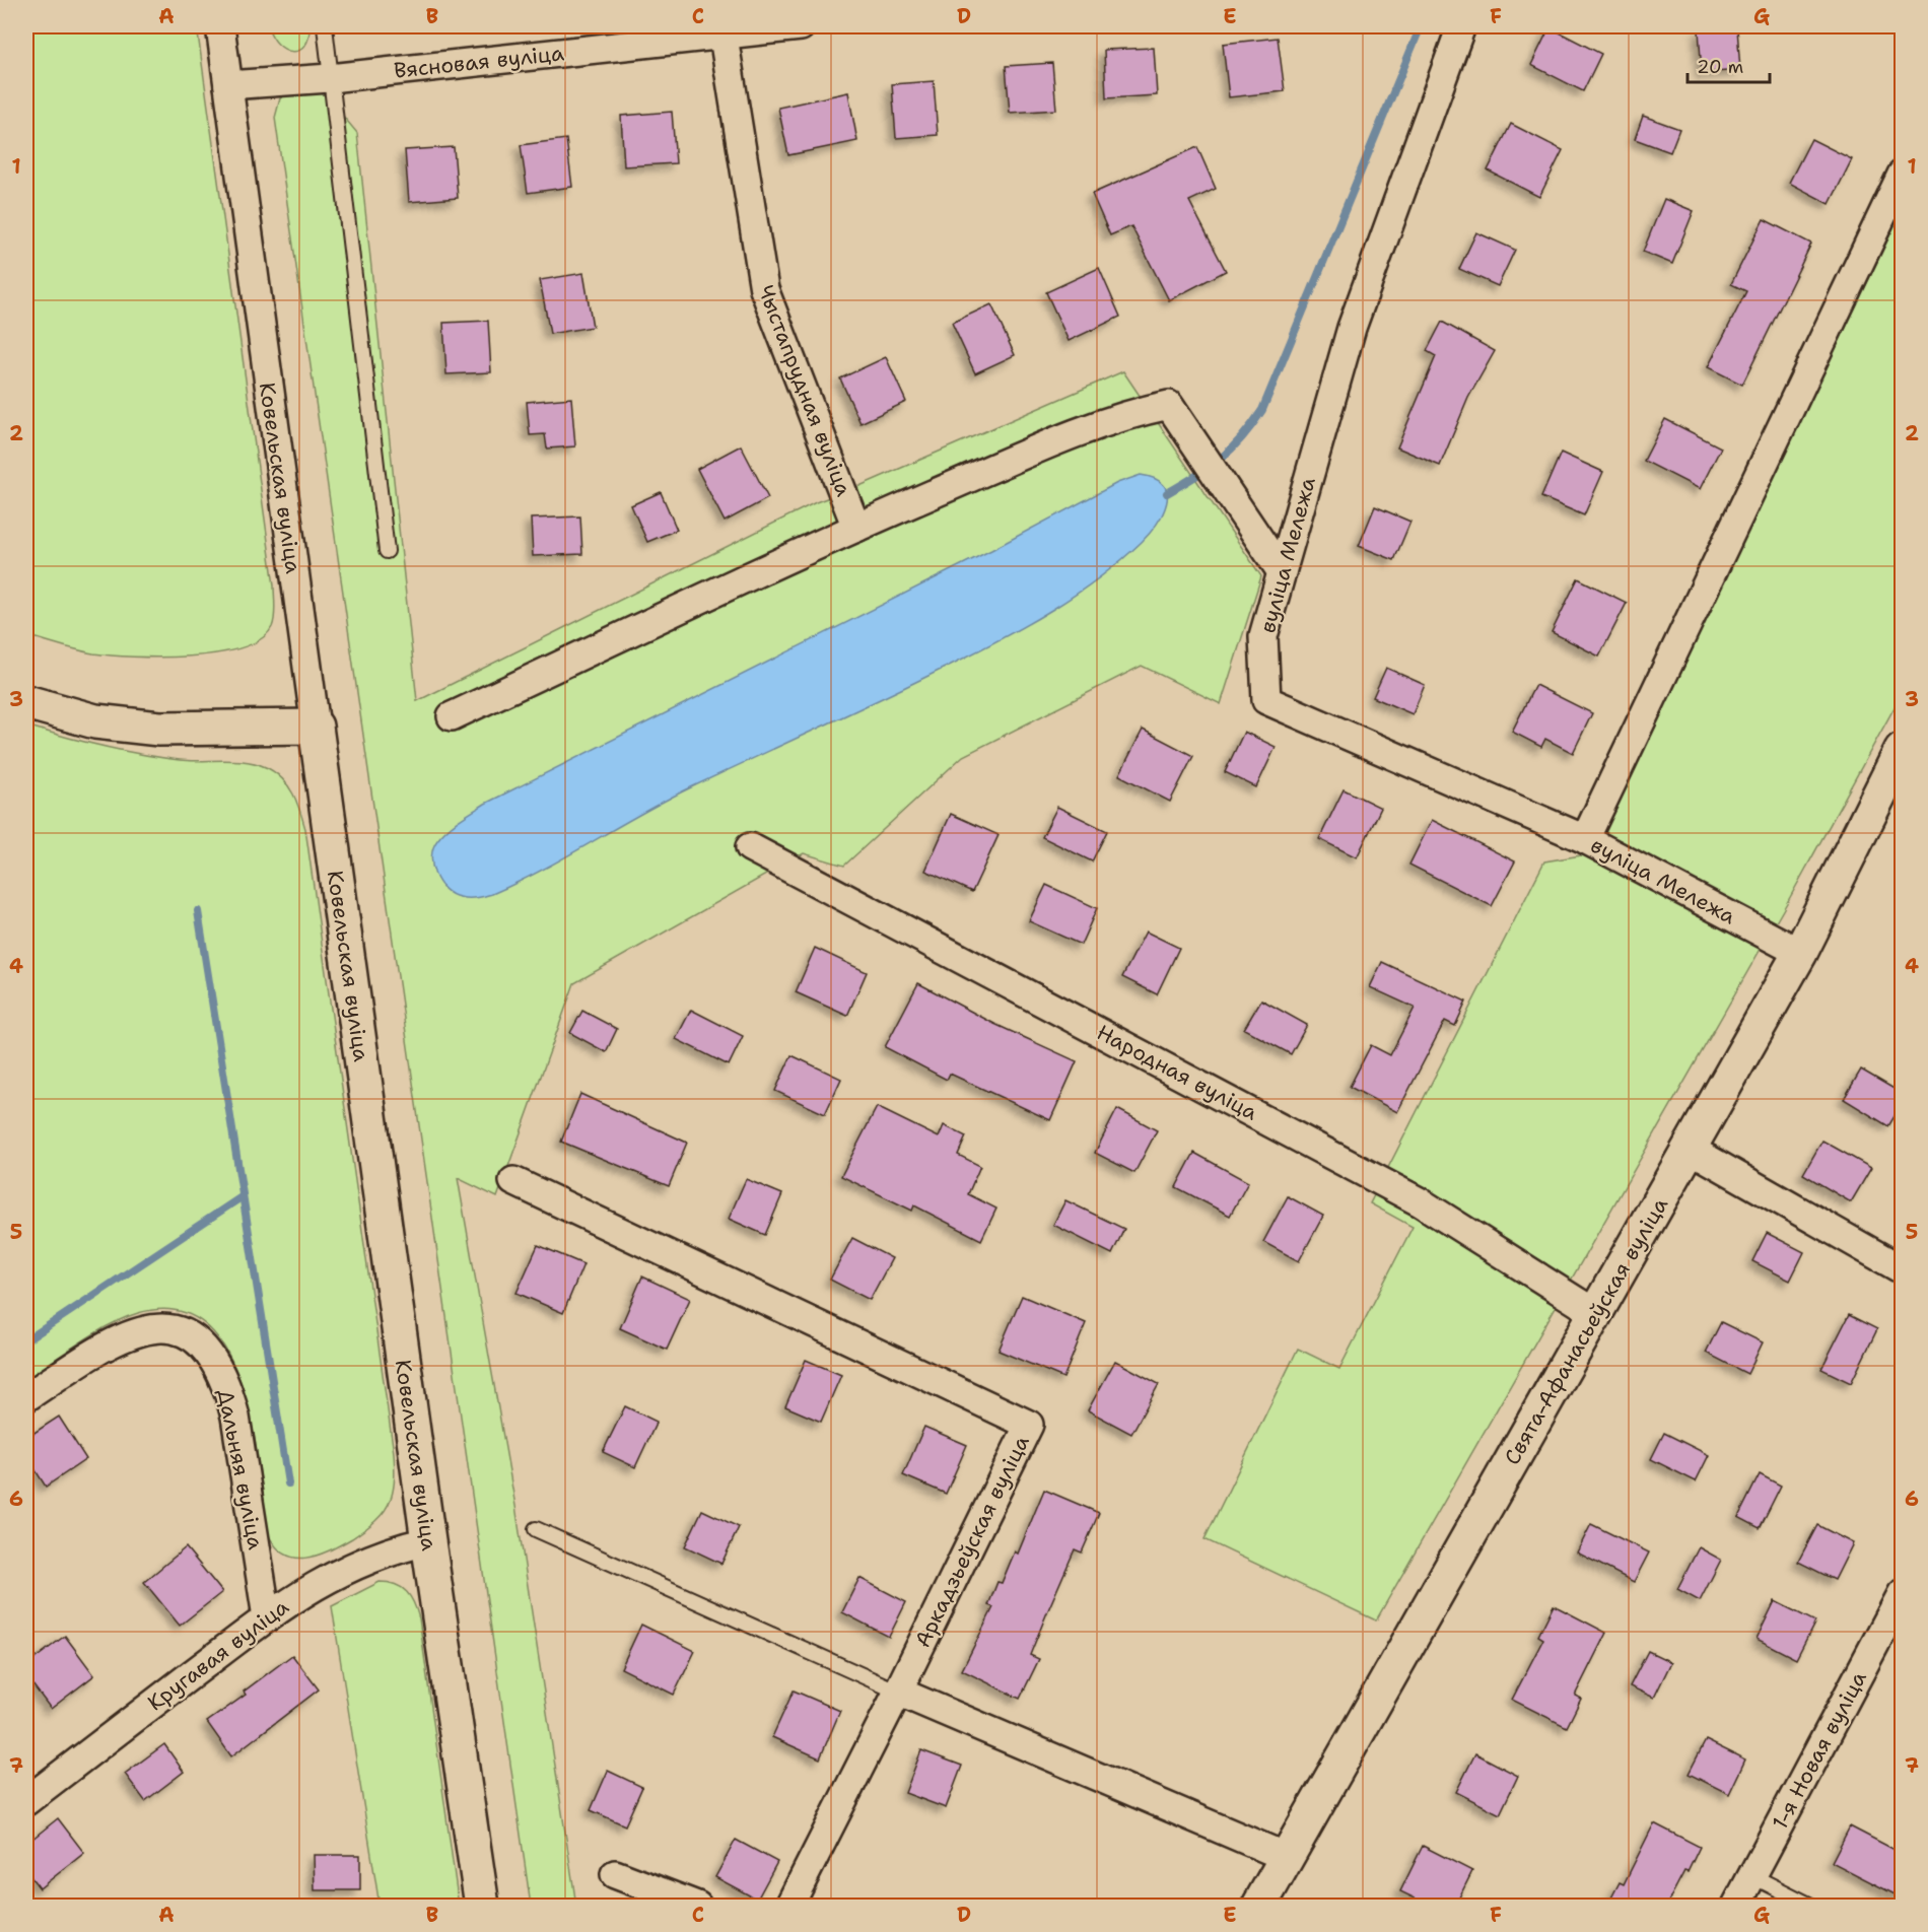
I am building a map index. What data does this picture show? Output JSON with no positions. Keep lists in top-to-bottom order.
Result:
{
  "streets": {
    "main road": ["Ковельская вуліца", "Свята-Афанасьеўская вуліца"],
    "street": [
      "Вясновая вуліца",
      "Чыстапрудная вуліца",
      "вуліца Мележа",
      "Народная вуліца",
      "Дальняя вуліца",
      "Аркадзьеўская вуліца",
      "Кругавая вуліца",
      "1-я Новая вуліца"
    ]
  },
  "crossings": [
    ["Вясновая вуліца", "Чыстапрудная вуліца"],
    ["Вясновая вуліца", "Ковельская вуліца"],
    ["Ковельская вуліца", "Кругавая вуліца"],
    ["вуліца Мележа", "Свята-Афанасьеўская вуліца"],
    ["Народная вуліца", "Свята-Афанасьеўская вуліца"],
    ["Дальняя вуліца", "Кругавая вуліца"]
  ],
  "scale_bar": "20 m",
  "grid": {
    "columns": [
      "A",
      "B",
      "C",
      "D",
      "E",
      "F",
      "G"
    ],
    "rows": [
      "1",
      "2",
      "3",
      "4",
      "5",
      "6",
      "7"
    ]
  }
}
